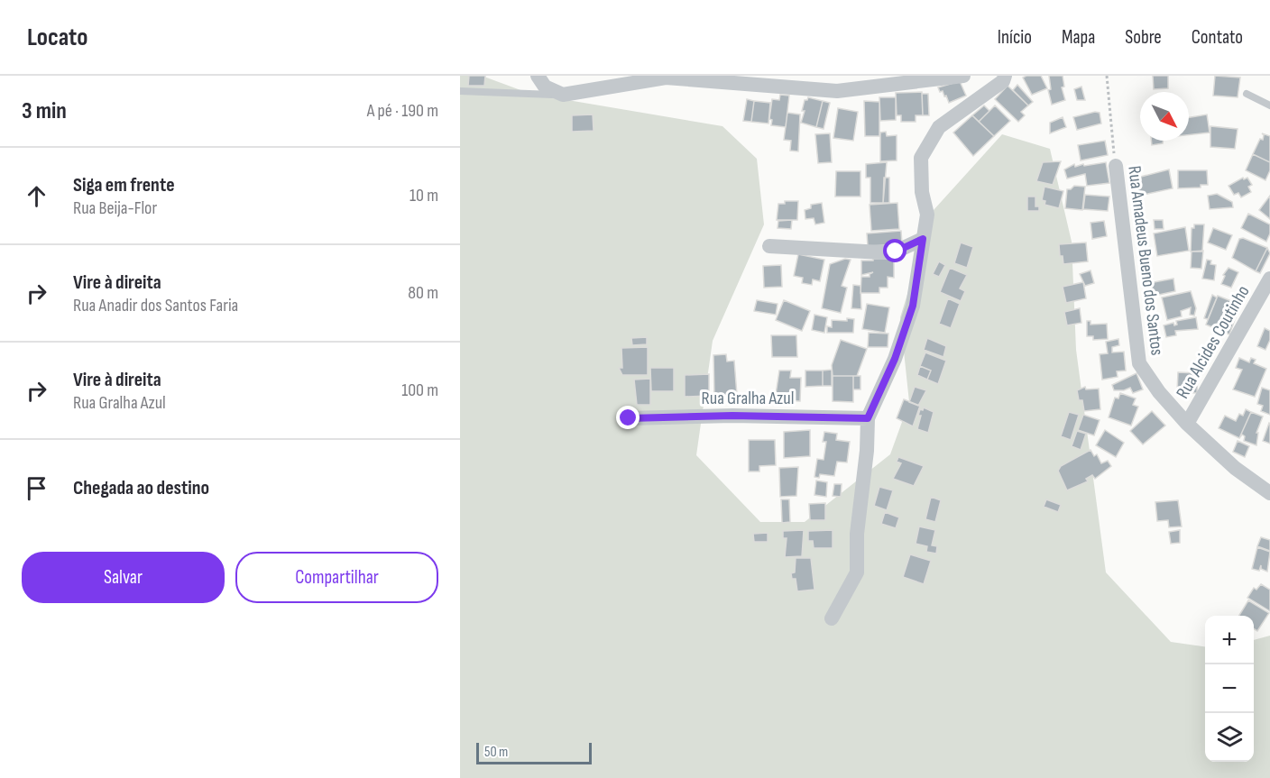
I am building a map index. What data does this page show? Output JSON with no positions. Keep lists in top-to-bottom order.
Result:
{
  "streets": {
    "street": ["Rua Amadeus Bueno dos Santos", "Rua Alcides Coutinho", "Rua Gralha Azul"]
  },
  "crossings": [
    ["Rua Amadeus Bueno dos Santos", "Rua Alcides Coutinho"]
  ],
  "scale_bar": "50 m",
  "north": "bottom right",
  "page": {
    "header": "Locato",
    "nav": [
      "Início",
      "Mapa",
      "Sobre",
      "Contato"
    ],
    "heading": ["3 min", "A pé · 190 m"],
    "list": [
      ["Siga em frente", "Rua Beija-Flor", "10 m"],
      ["Vire à direita", "Rua Anadir dos Santos Faria", "80 m"],
      ["Vire à direita", "Rua Gralha Azul", "100 m"],
      "Chegada ao destino"
    ],
    "buttons": ["Salvar", "Compartilhar"],
    "map_buttons": ["+", "−"],
    "scale": "50 m"
  }
}
